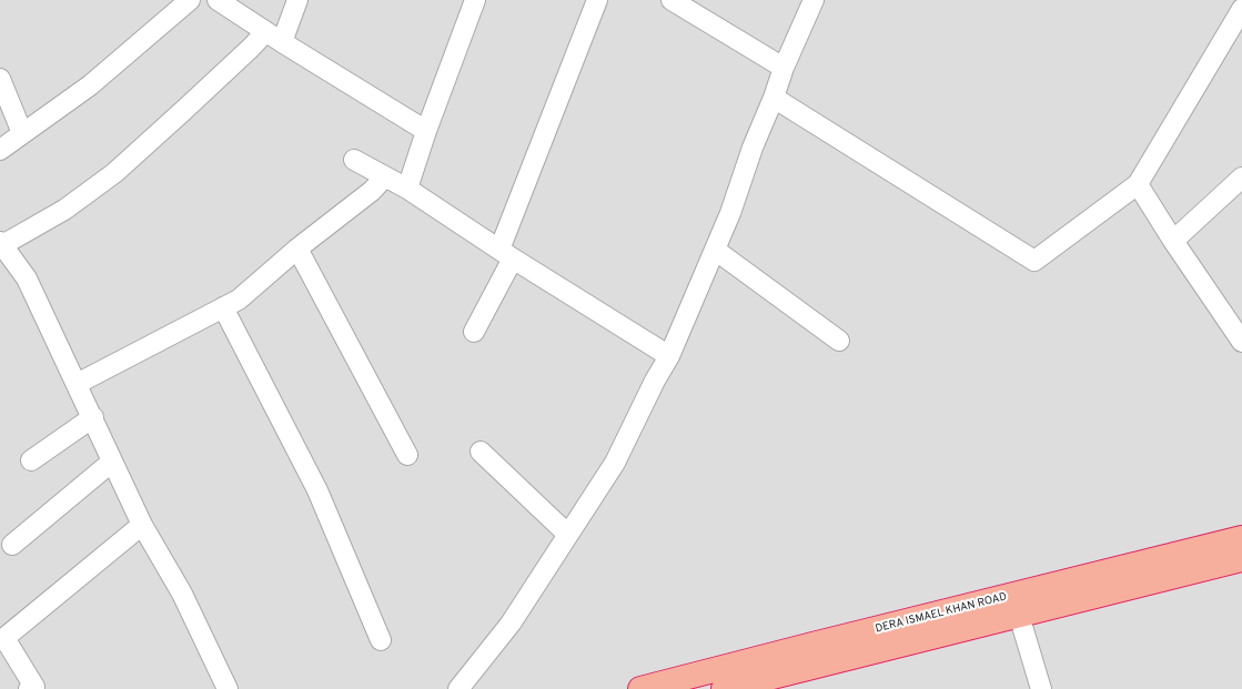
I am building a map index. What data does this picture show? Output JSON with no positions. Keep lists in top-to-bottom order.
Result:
{
  "streets": {
    "highway": ["DERA ISMAEL KHAN ROAD"]
  }
}
